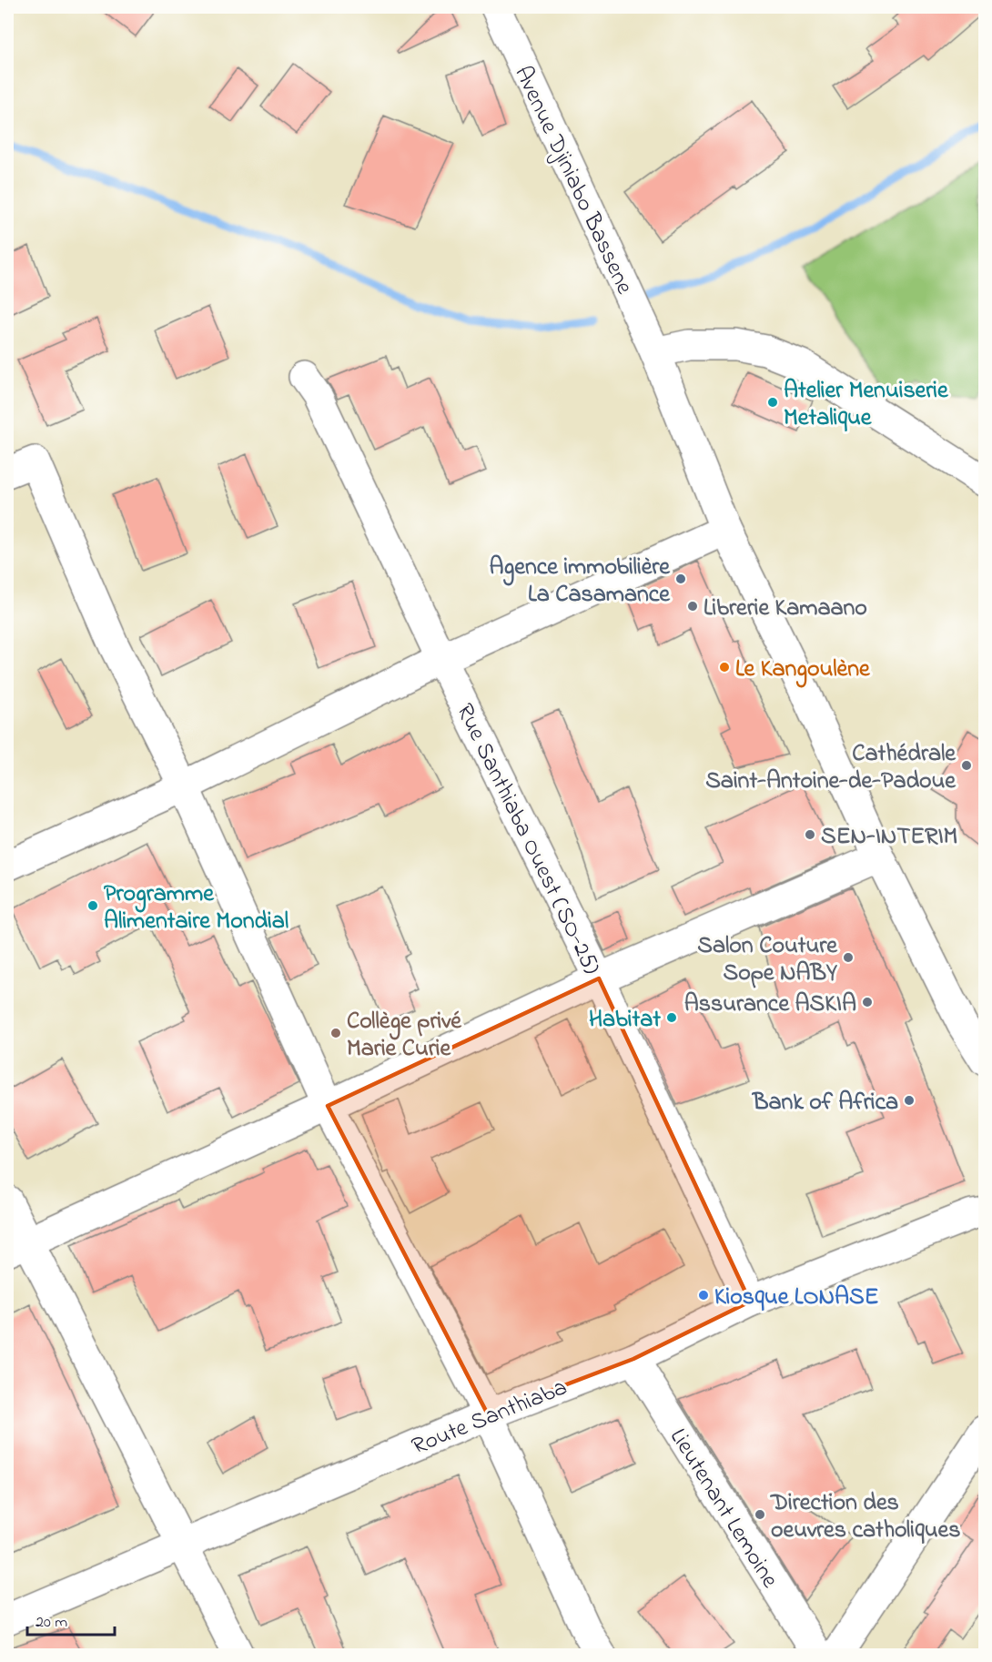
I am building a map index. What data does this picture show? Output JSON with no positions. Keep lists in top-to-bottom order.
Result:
{
  "streets": {
    "street": [
      "Avenue Djiniabo Bassene",
      "Rue Santhiaba Ouest (SO-25)",
      "Route Santhiaba",
      "Lieutenant Lemoine"
    ]
  },
  "crossings": [
    ["Rue Santhiaba Ouest (SO-25)", "Route Santhiaba"],
    ["Route Santhiaba", "Lieutenant Lemoine"]
  ],
  "places": [
    "Atelier Menuiserie Metalique",
    "Agence immobilière La Casamance",
    "Librerie Kamaano",
    "Le Kangoulène",
    "Cathédrale Saint-Antoine-de-Padoue",
    "SEN-INTERIM",
    "Programme Alimentaire Mondial",
    "Salon Couture Sope NABY",
    "Assurance ASKIA",
    "Habitat",
    "Collège privé Marie Curie",
    "Bank of Africa",
    "Kiosque LONASE",
    "Direction des oeuvres catholiques"
  ],
  "scale_bar": "20 m"
}
